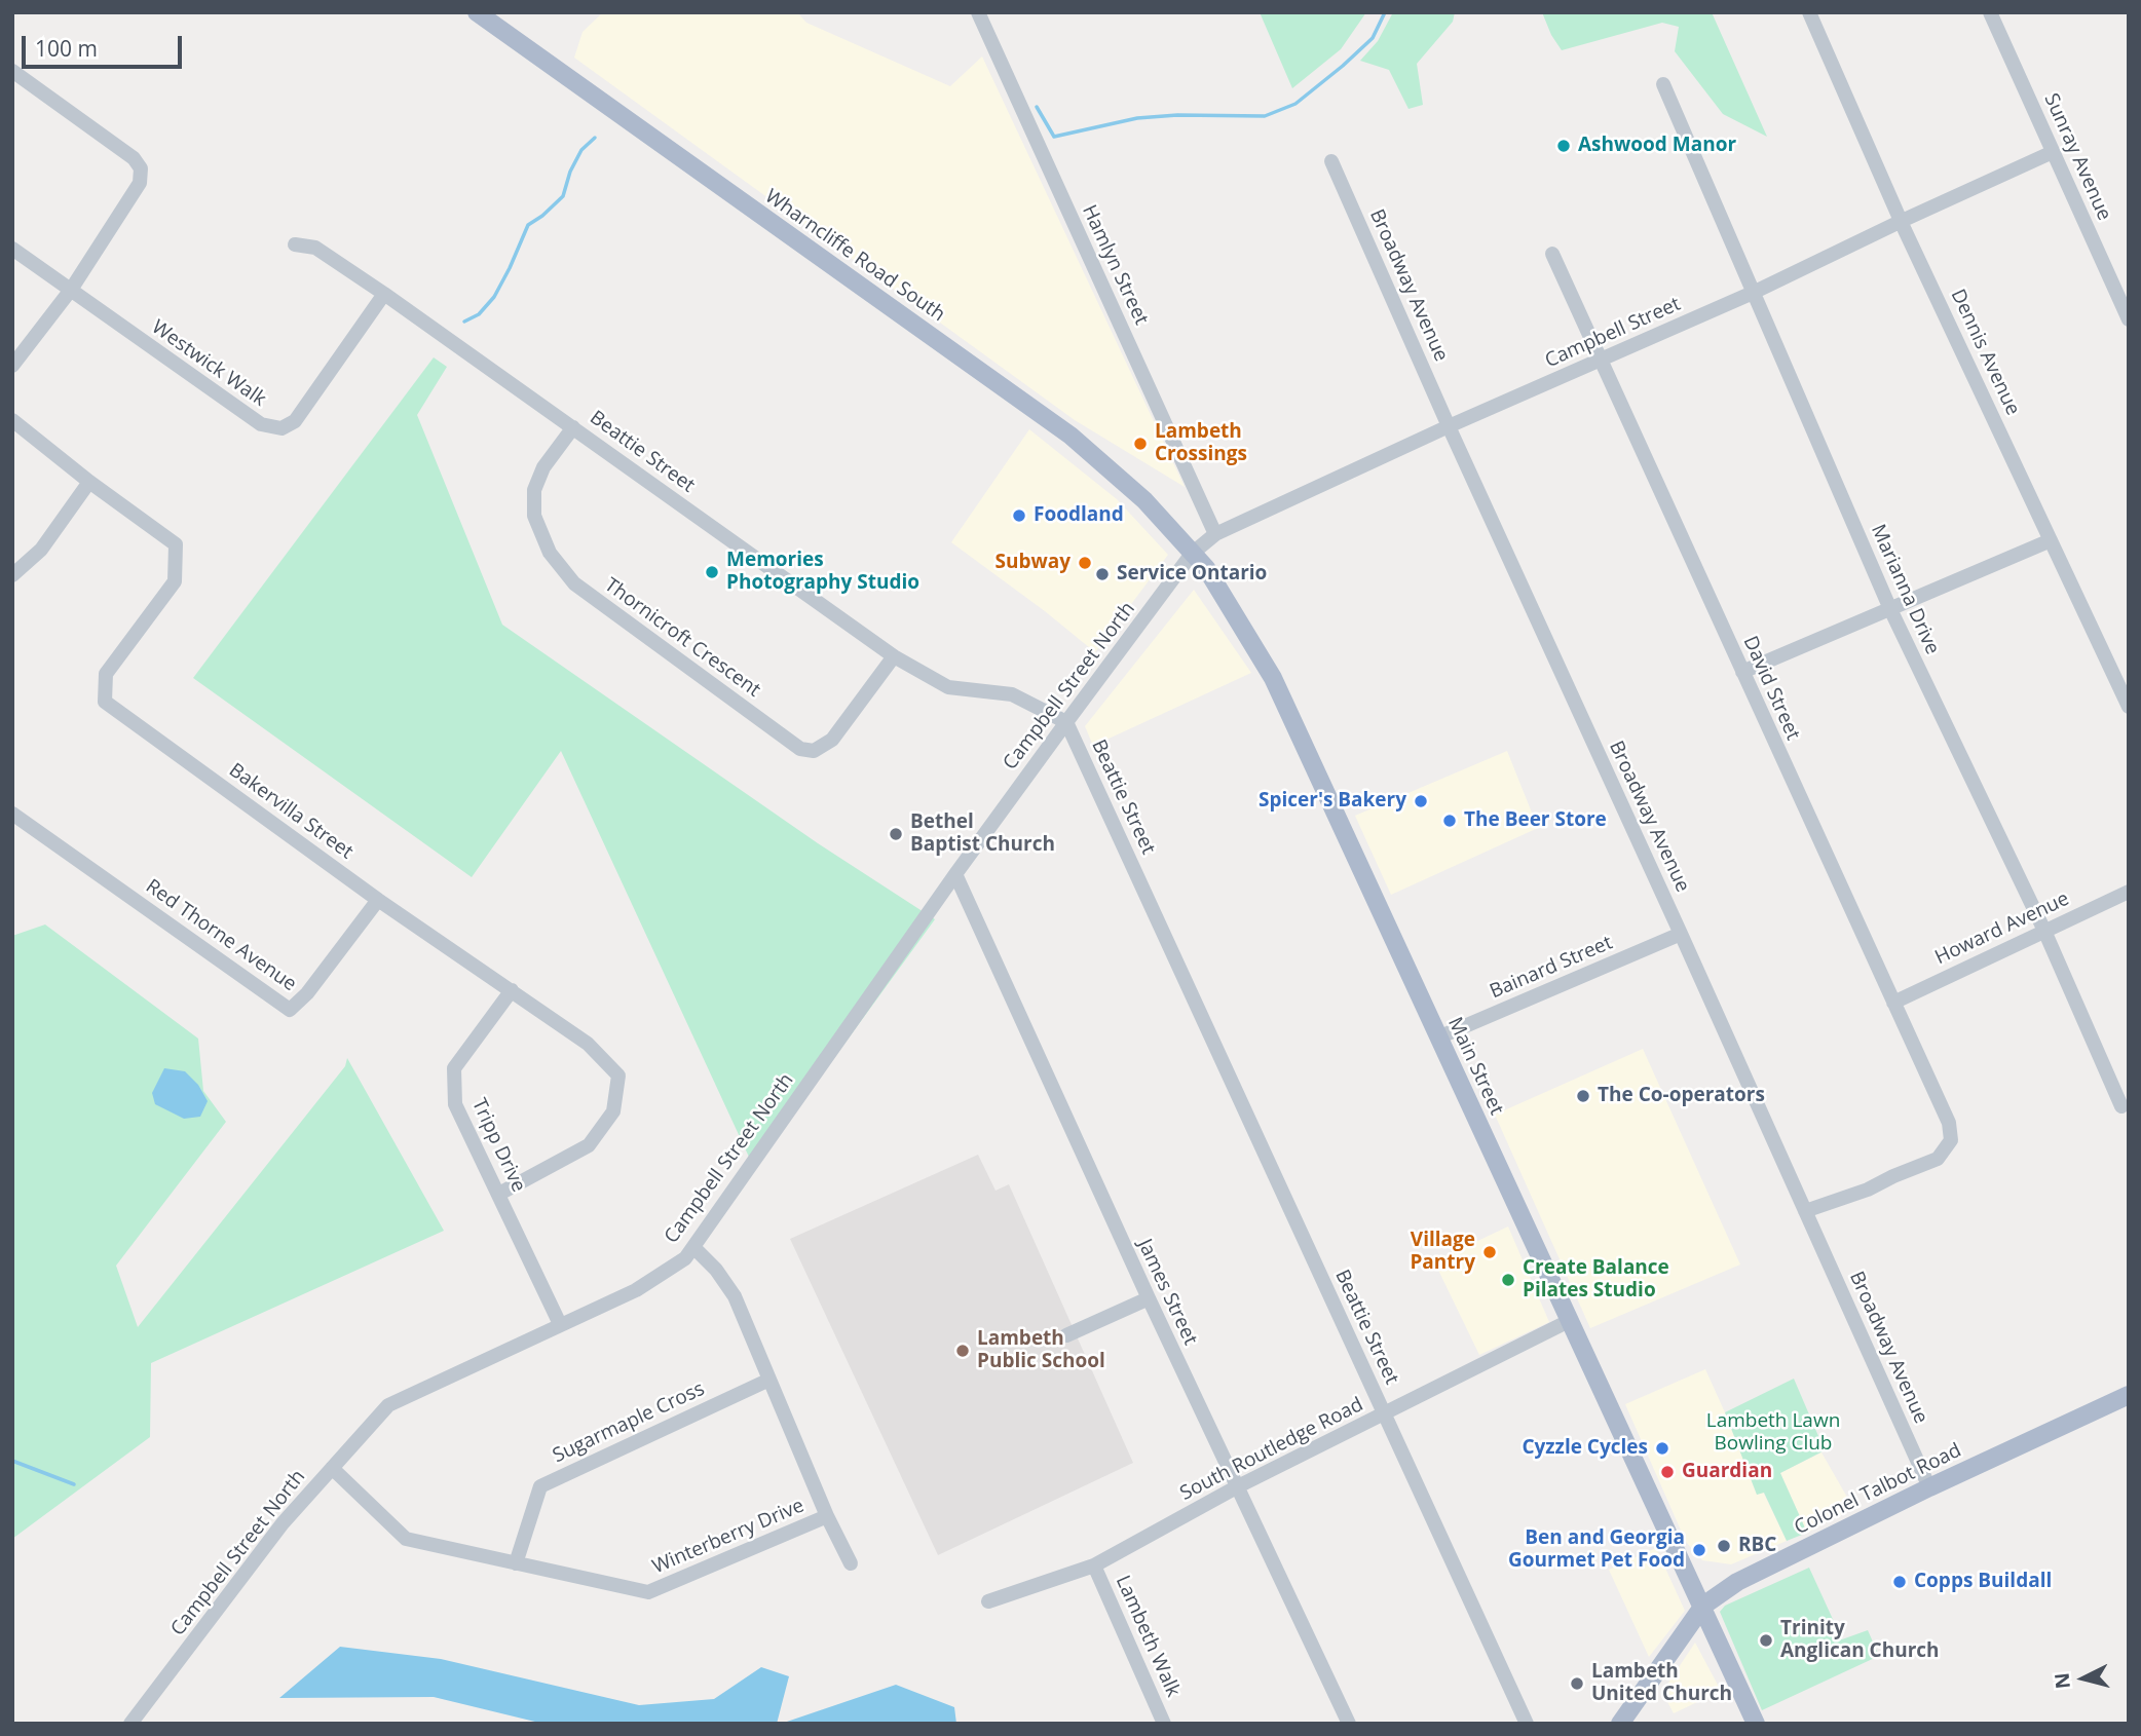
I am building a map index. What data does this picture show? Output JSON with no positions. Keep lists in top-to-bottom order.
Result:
{
  "streets": {
    "main road": ["Wharncliffe Road South", "Main Street", "Colonel Talbot Road"],
    "street": [
      "Sunray Avenue",
      "Hamlyn Street",
      "Broadway Avenue",
      "Campbell Street",
      "Dennis Avenue",
      "Westwick Walk",
      "Beattie Street",
      "Marianna Drive",
      "Thornicroft Crescent",
      "Campbell Street North",
      "David Street",
      "Bakervilla Street",
      "Howard Avenue",
      "Red Thorne Avenue",
      "Bainard Street",
      "Tripp Drive",
      "James Street",
      "Sugarmaple Cross",
      "South Routledge Road",
      "Winterberry Drive",
      "Lambeth Walk"
    ]
  },
  "crossings": [
    ["Sunray Avenue", "Campbell Street"],
    ["Wharncliffe Road South", "Campbell Street"],
    ["Wharncliffe Road South", "Campbell Street North"],
    ["Wharncliffe Road South", "Main Street"],
    ["Hamlyn Street", "Campbell Street"],
    ["Broadway Avenue", "Campbell Street"],
    ["Broadway Avenue", "David Street"],
    ["Broadway Avenue", "Bainard Street"],
    ["Broadway Avenue", "Colonel Talbot Road"],
    ["Campbell Street", "Dennis Avenue"],
    ["Campbell Street", "Marianna Drive"],
    ["Campbell Street", "Campbell Street North"],
    ["Campbell Street", "David Street"],
    ["Campbell Street", "Main Street"],
    ["Westwick Walk", "Beattie Street"],
    ["Beattie Street", "Thornicroft Crescent"],
    ["Beattie Street", "Campbell Street North"],
    ["Beattie Street", "South Routledge Road"],
    ["Marianna Drive", "Howard Avenue"],
    ["Campbell Street North", "Main Street"],
    ["Campbell Street North", "Tripp Drive"],
    ["Campbell Street North", "James Street"],
    ["Campbell Street North", "Winterberry Drive"],
    ["David Street", "Howard Avenue"],
    ["Bakervilla Street", "Red Thorne Avenue"],
    ["Bakervilla Street", "Tripp Drive"],
    ["Bainard Street", "Main Street"],
    ["Main Street", "South Routledge Road"],
    ["Main Street", "Colonel Talbot Road"],
    ["James Street", "South Routledge Road"],
    ["Sugarmaple Cross", "Winterberry Drive"],
    ["South Routledge Road", "Lambeth Walk"]
  ],
  "parks": ["Lambeth Lawn Bowling Club"],
  "places": [
    "Ashwood Manor",
    "Lambeth Crossings",
    "Foodland",
    "Subway",
    "Memories Photography Studio",
    "Service Ontario",
    "Spicer's Bakery",
    "The Beer Store",
    "Bethel Baptist Church",
    "The Co-operators",
    "Village Pantry",
    "Create Balance Pilates Studio",
    "Lambeth Public School",
    "Cyzzle Cycles",
    "Guardian",
    "RBC",
    "Ben and Georgia Gourmet Pet Food",
    "Copps Buildall",
    "Trinity Anglican Church",
    "Lambeth United Church"
  ],
  "scale_bar": "100 m",
  "north": "left"
}
